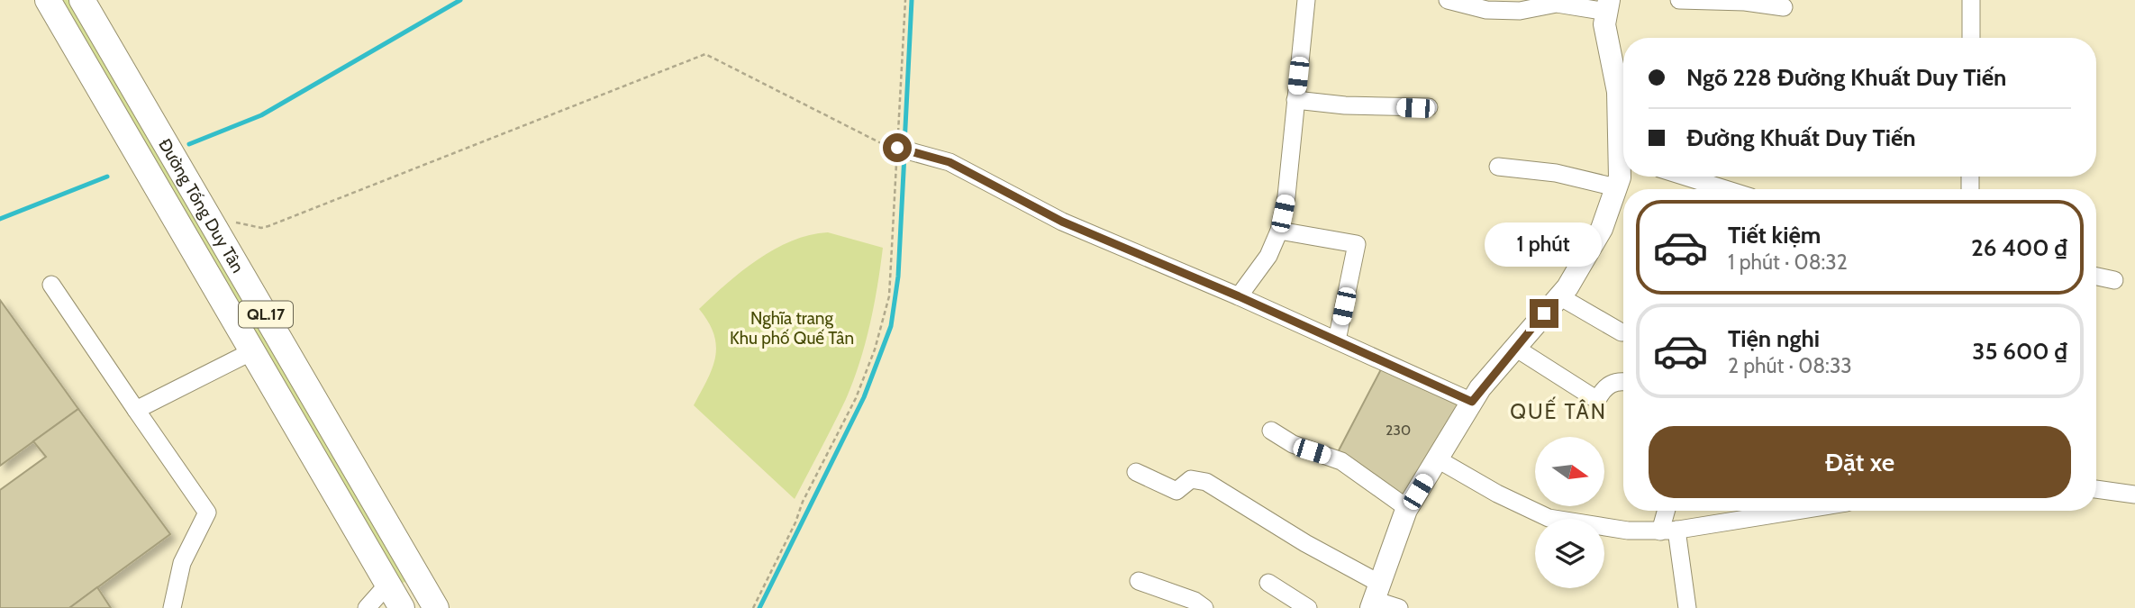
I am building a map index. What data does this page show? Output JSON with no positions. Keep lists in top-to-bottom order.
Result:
{
  "streets": {
    "highway": ["Đường Tống Duy Tân", "QL.17"]
  },
  "districts": ["QUẾ TÂN"],
  "parks": ["Nghĩa trang Khu phố Quế Tân"],
  "house_numbers": ["230"],
  "north": "right",
  "page": {
    "banner": ["Ngõ 228 Đường Khuất Duy Tiến", "Đường Khuất Duy Tiến"],
    "list": [
      {
        "name": "Tiết kiệm",
        "note": "1 phút · 08:32",
        "value": "26 400 ₫"
      },
      {
        "name": "Tiện nghi",
        "note": "2 phút · 08:33",
        "value": "35 600 ₫"
      }
    ],
    "bubble": "1 phút",
    "buttons": "Đặt xe"
  }
}
